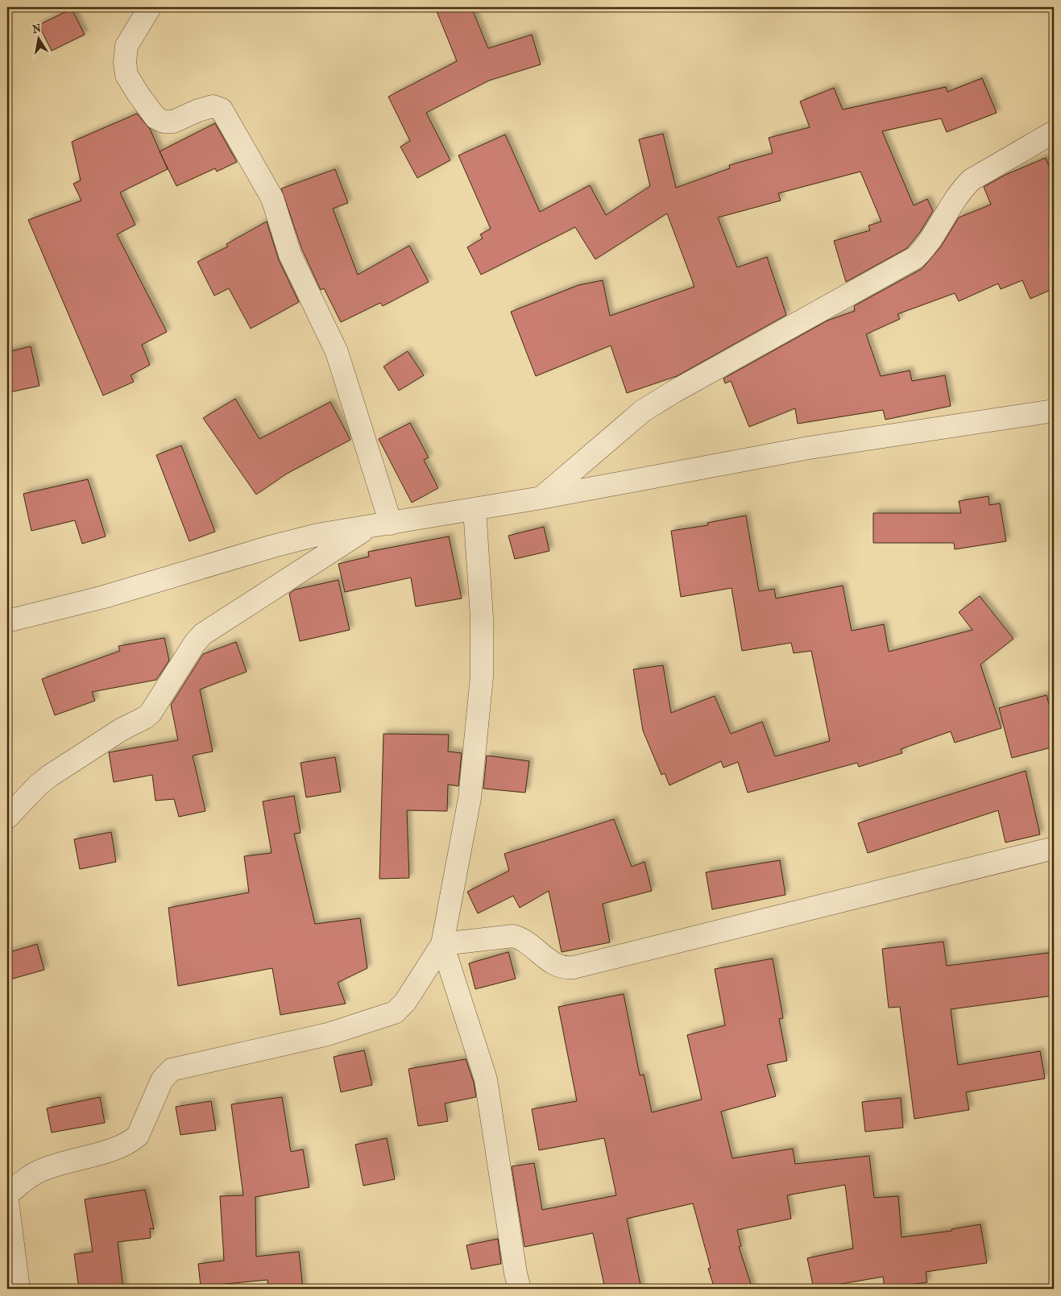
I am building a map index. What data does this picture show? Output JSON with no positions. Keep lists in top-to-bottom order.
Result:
{
  "north": "top"
}
